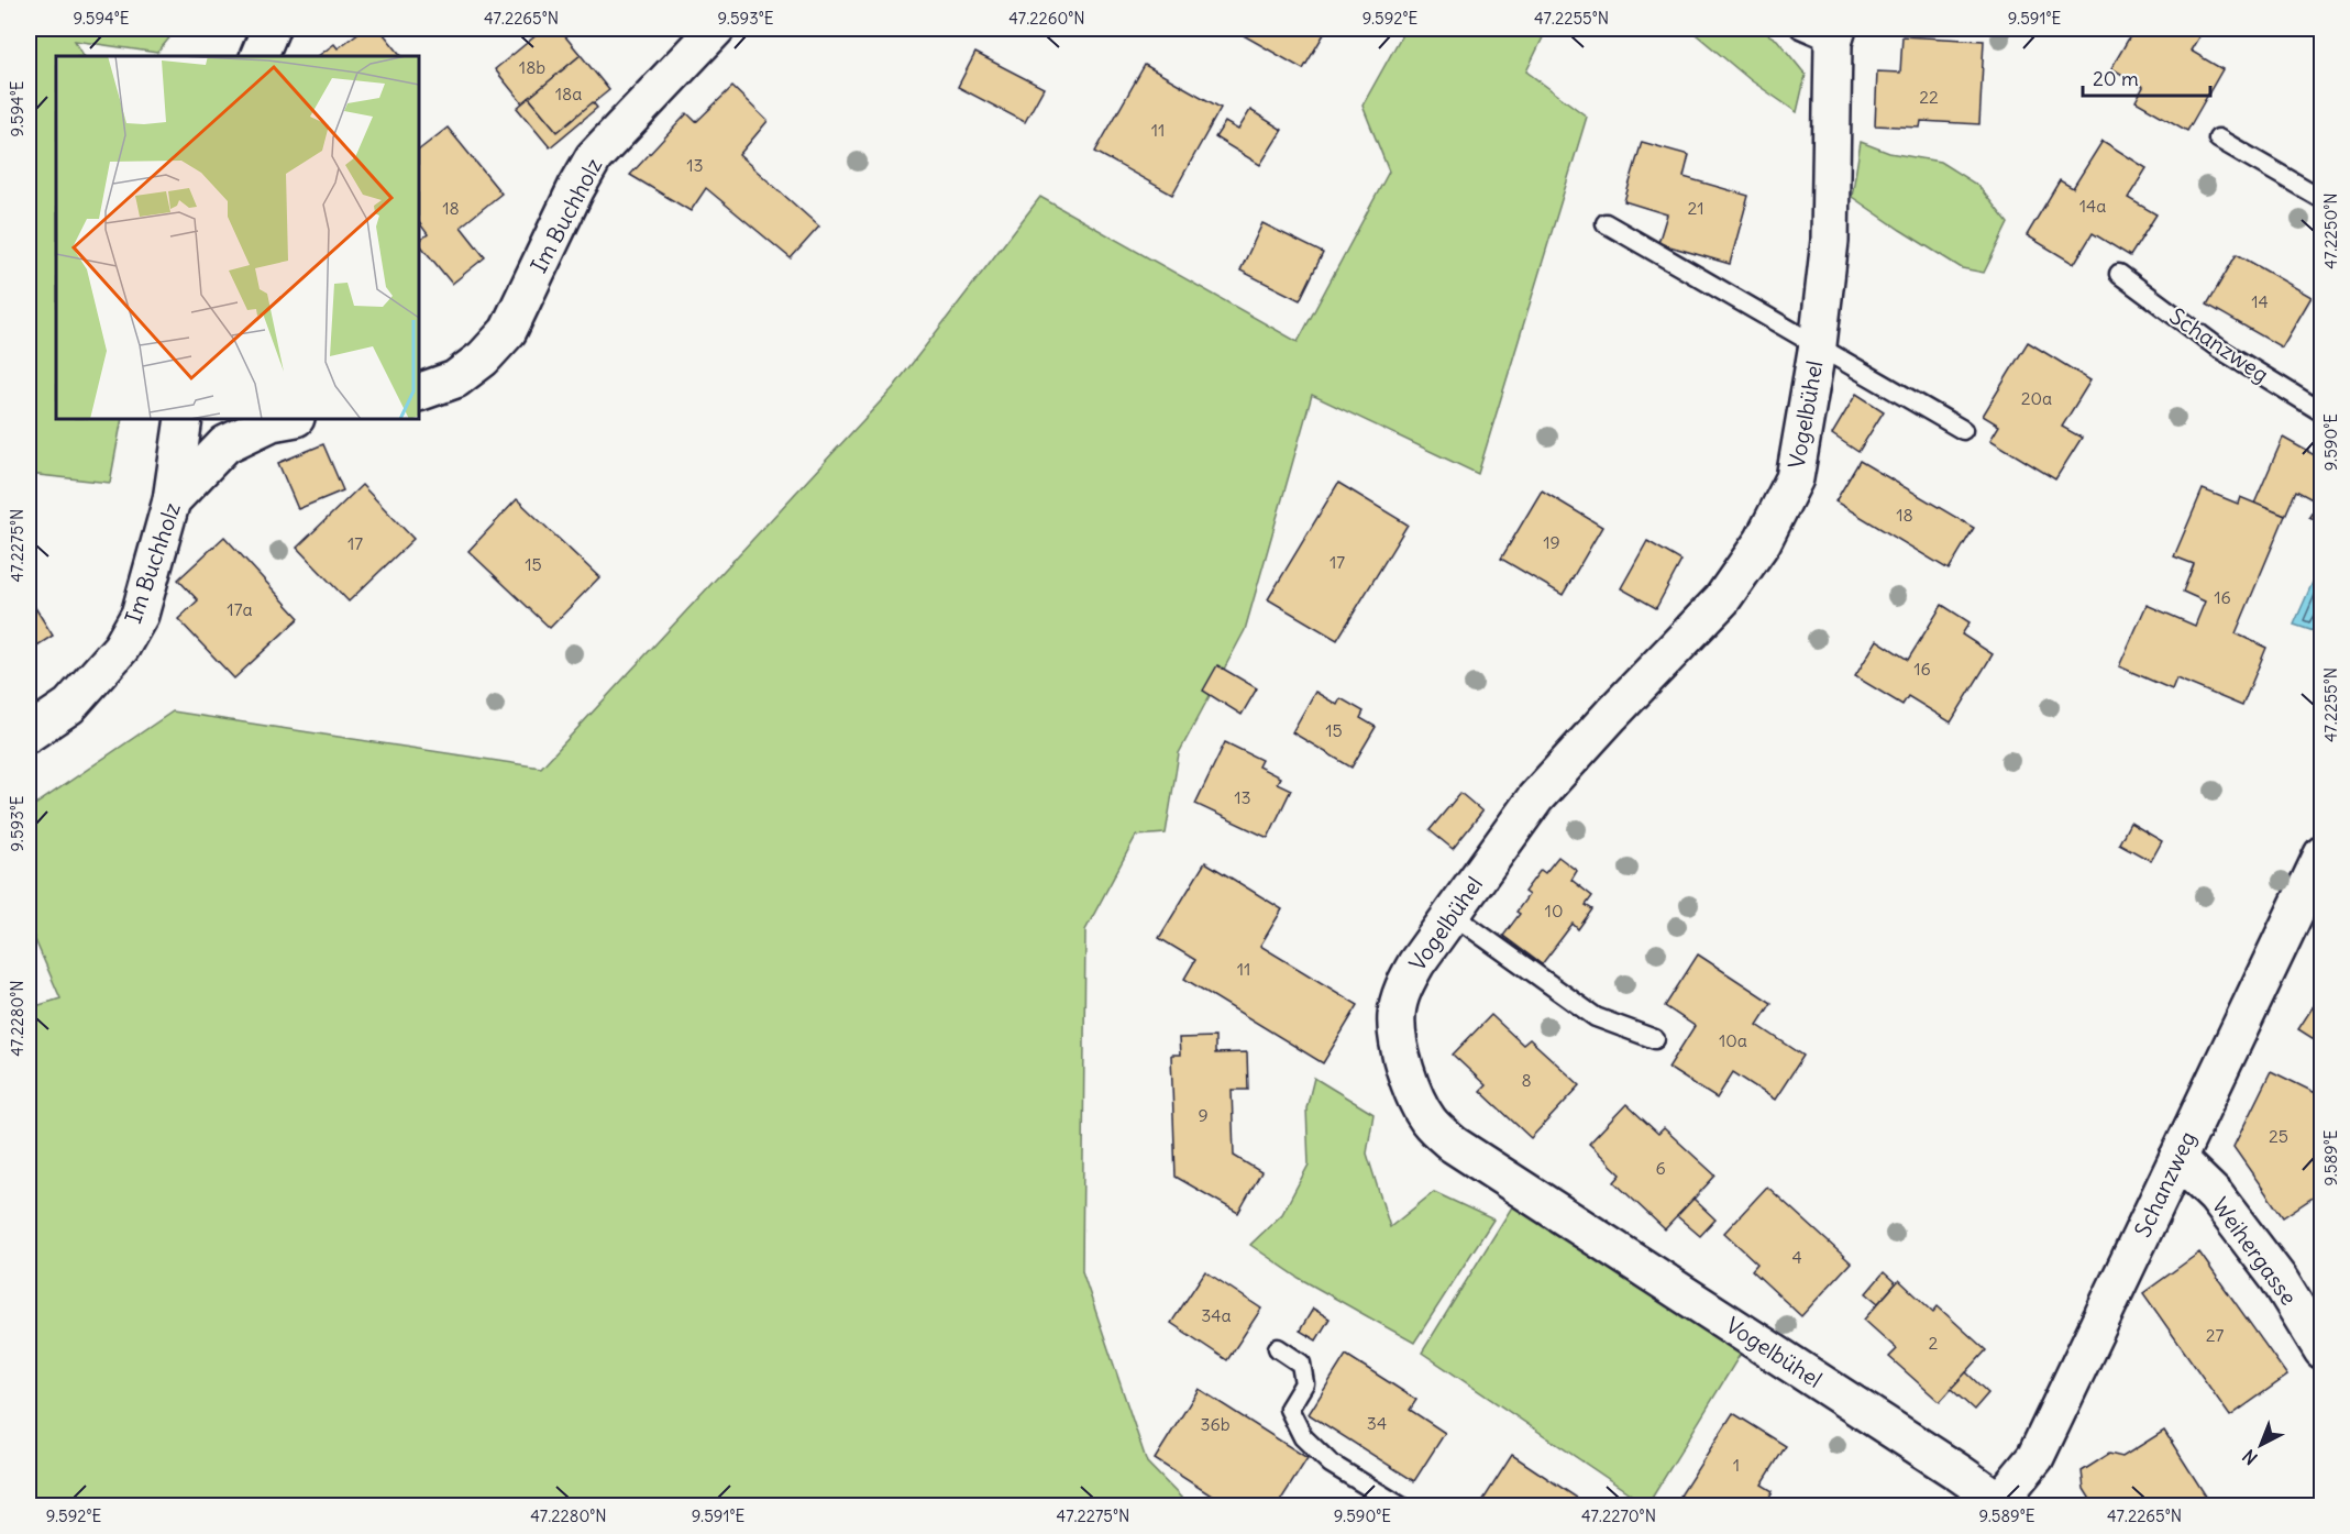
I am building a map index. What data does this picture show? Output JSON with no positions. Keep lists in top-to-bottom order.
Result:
{
  "streets": {
    "street": [
      "Im Buchholz",
      "Schanzweg",
      "Vogelbühel",
      "Weihergasse"
    ]
  },
  "crossings": [
    ["Schanzweg", "Vogelbühel"],
    ["Schanzweg", "Weihergasse"]
  ],
  "house_numbers": [
    "18b",
    "18a",
    "22",
    "11",
    "13",
    "14a",
    "18",
    "21",
    "14",
    "20a",
    "18",
    "19",
    "17",
    "17",
    "15",
    "16",
    "17a",
    "16",
    "15",
    "13",
    "10",
    "11",
    "10a",
    "8",
    "9",
    "25",
    "6",
    "4",
    "34a",
    "27",
    "2",
    "34",
    "36b",
    "1"
  ],
  "scale_bar": "20 m",
  "north": "bottom left",
  "coordinates": [
    "9.594°E",
    "47.2265°N",
    "9.593°E",
    "47.2260°N",
    "9.592°E",
    "47.2255°N",
    "9.591°E",
    "47.2250°N",
    "9.590°E",
    "47.2275°N",
    "47.2280°N",
    "9.589°E",
    "47.2270°N"
  ]
}
